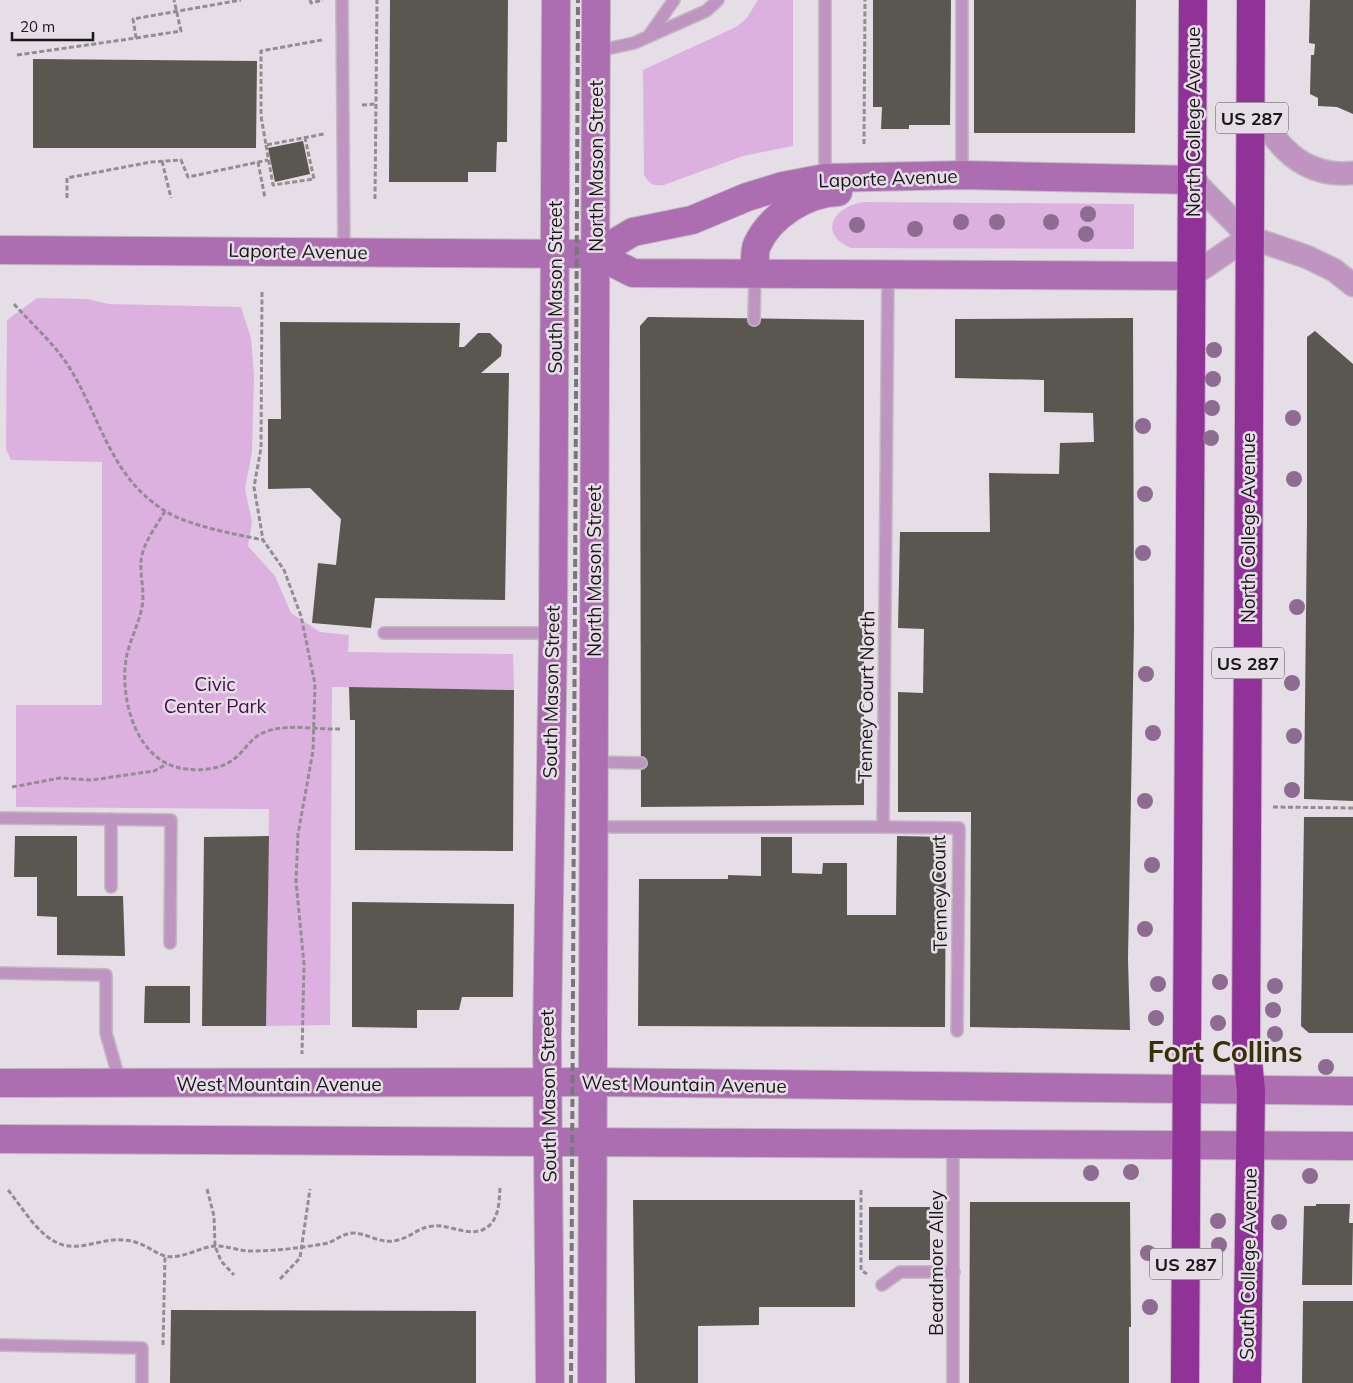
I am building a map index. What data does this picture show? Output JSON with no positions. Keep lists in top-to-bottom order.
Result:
{
  "streets": {
    "highway": ["US 287", "North College Avenue", "South College Avenue"],
    "street": [
      "North Mason Street",
      "Laporte Avenue",
      "South Mason Street",
      "West Mountain Avenue"
    ],
    "lane": ["Tenney Court North", "Tenney Court", "Beardmore Alley"]
  },
  "crossings": [
    ["US 287", "North College Avenue"],
    ["North College Avenue", "Laporte Avenue"],
    ["North College Avenue", "West Mountain Avenue"],
    ["North College Avenue", "South College Avenue"],
    ["North Mason Street", "Laporte Avenue"],
    ["North Mason Street", "West Mountain Avenue"],
    ["Laporte Avenue", "South Mason Street"],
    ["Laporte Avenue", "Tenney Court North"],
    ["South Mason Street", "West Mountain Avenue"],
    ["Tenney Court North", "Tenney Court"]
  ],
  "districts": ["Fort Collins"],
  "parks": ["Civic Center Park"],
  "scale_bar": "20 m"
}
